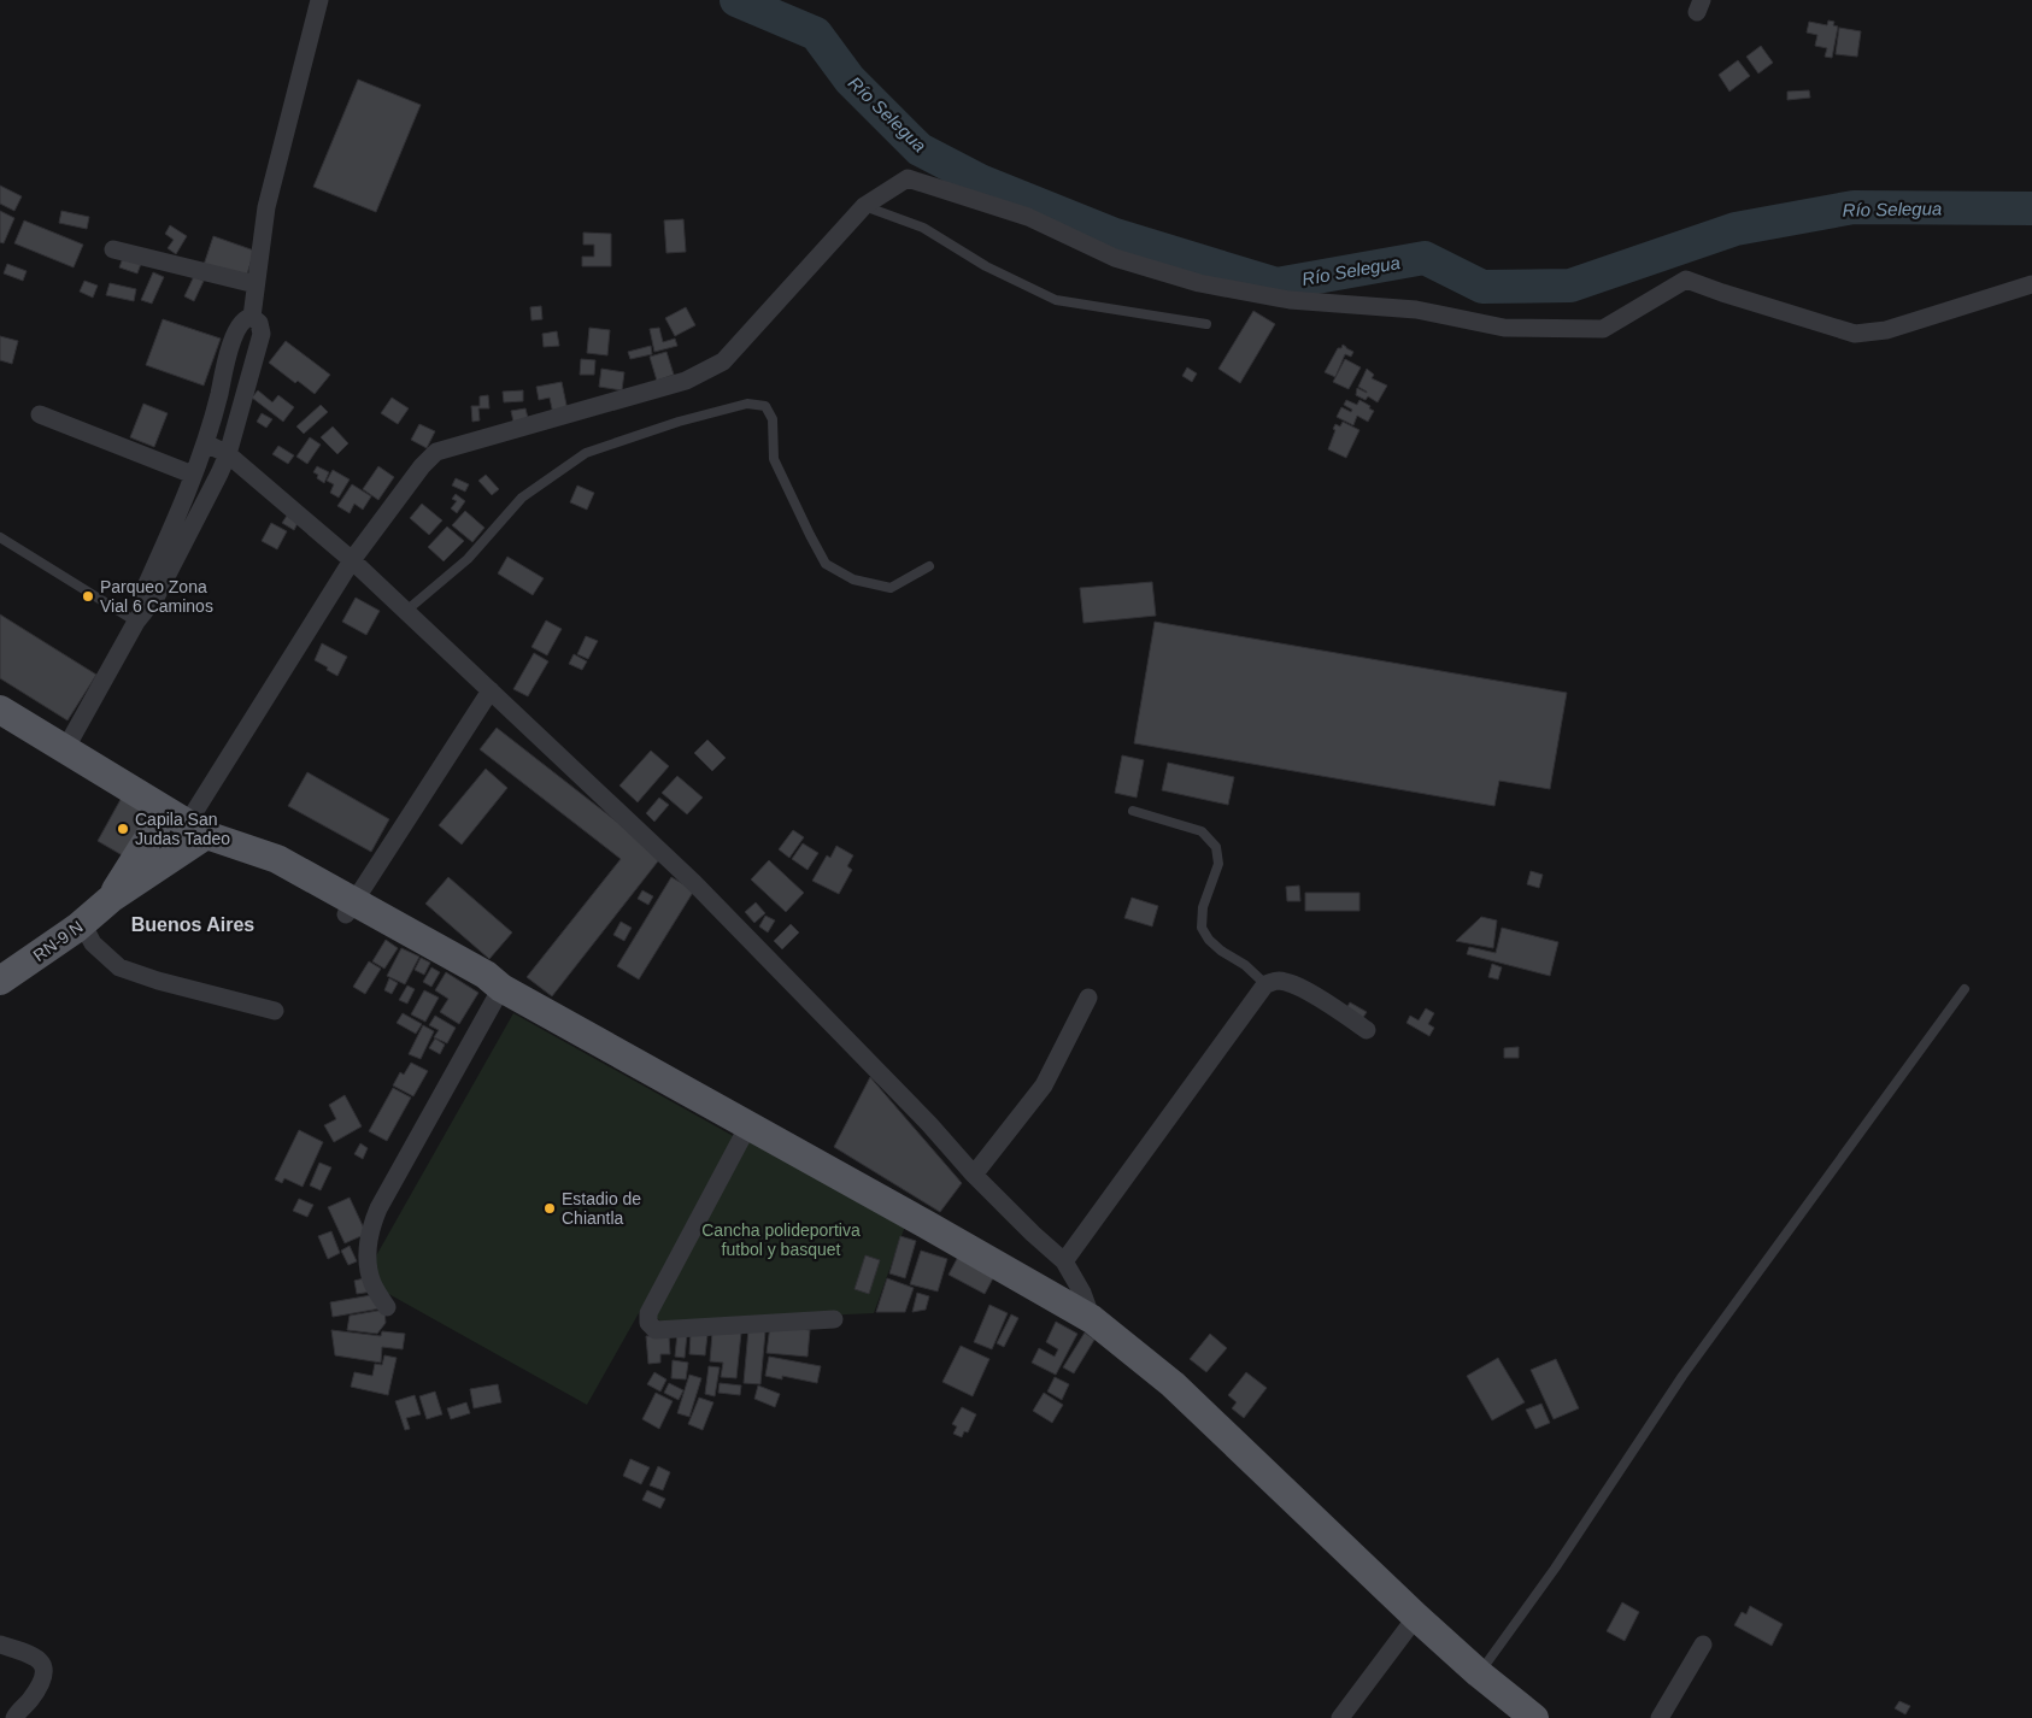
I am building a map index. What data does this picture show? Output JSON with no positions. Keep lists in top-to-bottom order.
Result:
{
  "streets": {
    "main road": ["RN-9 N"]
  },
  "districts": ["Buenos Aires"],
  "water": ["Río Selegua"],
  "parks": ["Cancha polideportiva futbol y basquet"],
  "places": ["Parqueo Zona Vial 6 Caminos", "Capila San Judas Tadeo", "Estadio de Chiantla"]
}
